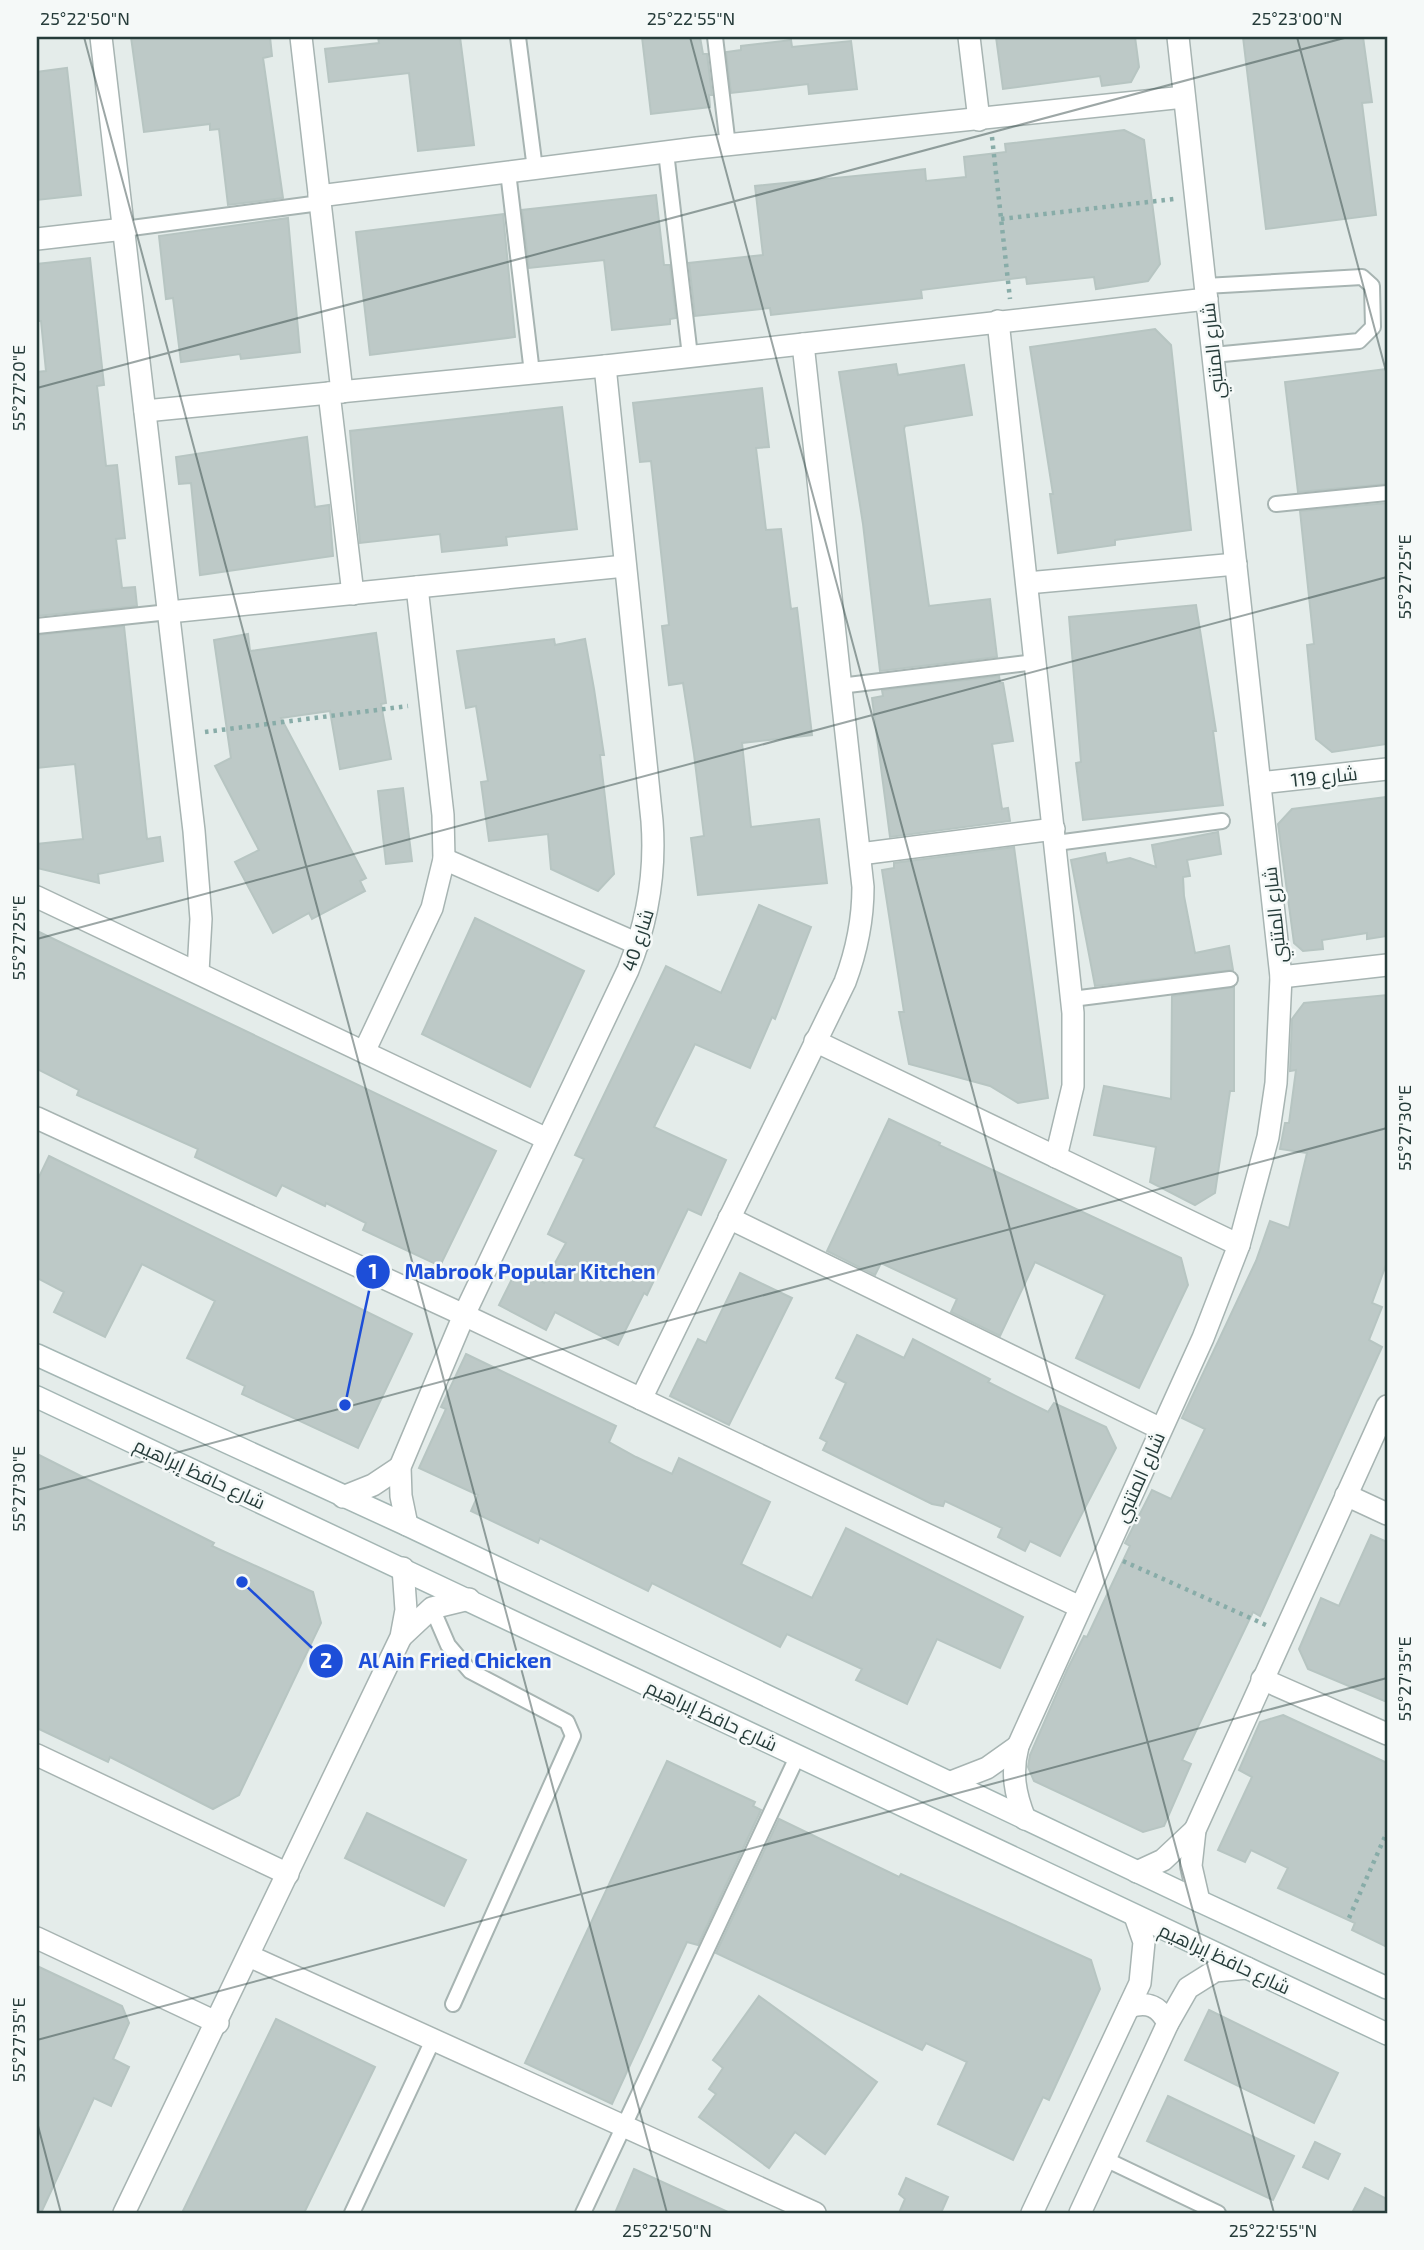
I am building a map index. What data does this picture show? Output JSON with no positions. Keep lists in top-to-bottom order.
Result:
{
  "streets": {
    "street": [
      "شارع المتنبي",
      "شارع 119",
      "شارع 40",
      "شارع حافظ إبراهيم"
    ]
  },
  "crossings": [
    ["شارع المتنبي", "شارع 119"],
    ["شارع المتنبي", "شارع حافظ إبراهيم"],
    ["شارع 40", "شارع حافظ إبراهيم"]
  ],
  "places": ["Mabrook Popular Kitchen", "Al Ain Fried Chicken"],
  "coordinates": [
    "25°22'50\"N",
    "25°22'55\"N",
    "25°23'00\"N",
    "55°27'20\"E",
    "55°27'25\"E",
    "55°27'30\"E",
    "55°27'35\"E"
  ]
}
